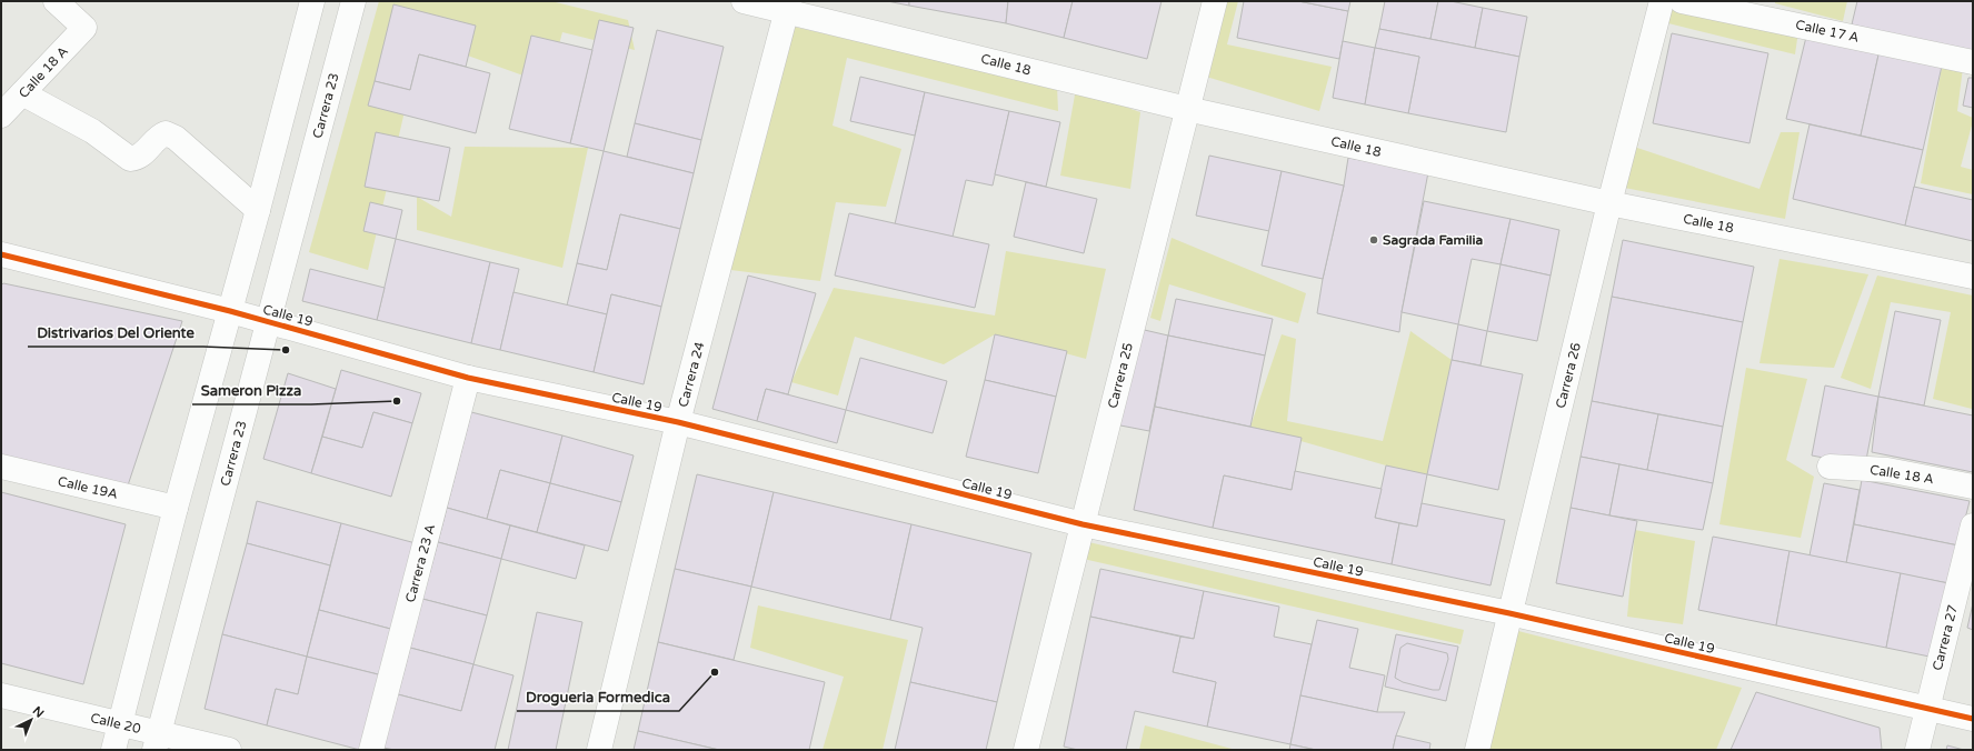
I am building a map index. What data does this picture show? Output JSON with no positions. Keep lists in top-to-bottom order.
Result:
{
  "streets": {
    "street": [
      "Calle 17 A",
      "Calle 18",
      "Calle 18 A",
      "Carrera 23",
      "Calle 19",
      "Carrera 24",
      "Carrera 25",
      "Carrera 26",
      "Calle 19A",
      "Carrera 23 A",
      "Carrera 27",
      "Calle 20"
    ]
  },
  "crossings": [
    ["Calle 18", "Carrera 24"],
    ["Calle 18", "Carrera 25"],
    ["Calle 18", "Carrera 26"],
    ["Carrera 23", "Calle 19"],
    ["Carrera 23", "Calle 20"],
    ["Calle 19", "Carrera 24"],
    ["Calle 19", "Carrera 25"],
    ["Calle 19", "Carrera 26"],
    ["Calle 19", "Carrera 23 A"],
    ["Calle 19", "Carrera 27"]
  ],
  "places": [
    "Sagrada Familia",
    "Distrivarios Del Oriente",
    "Sameron Pizza",
    "Drogueria Formedica"
  ],
  "north": "top right"
}
